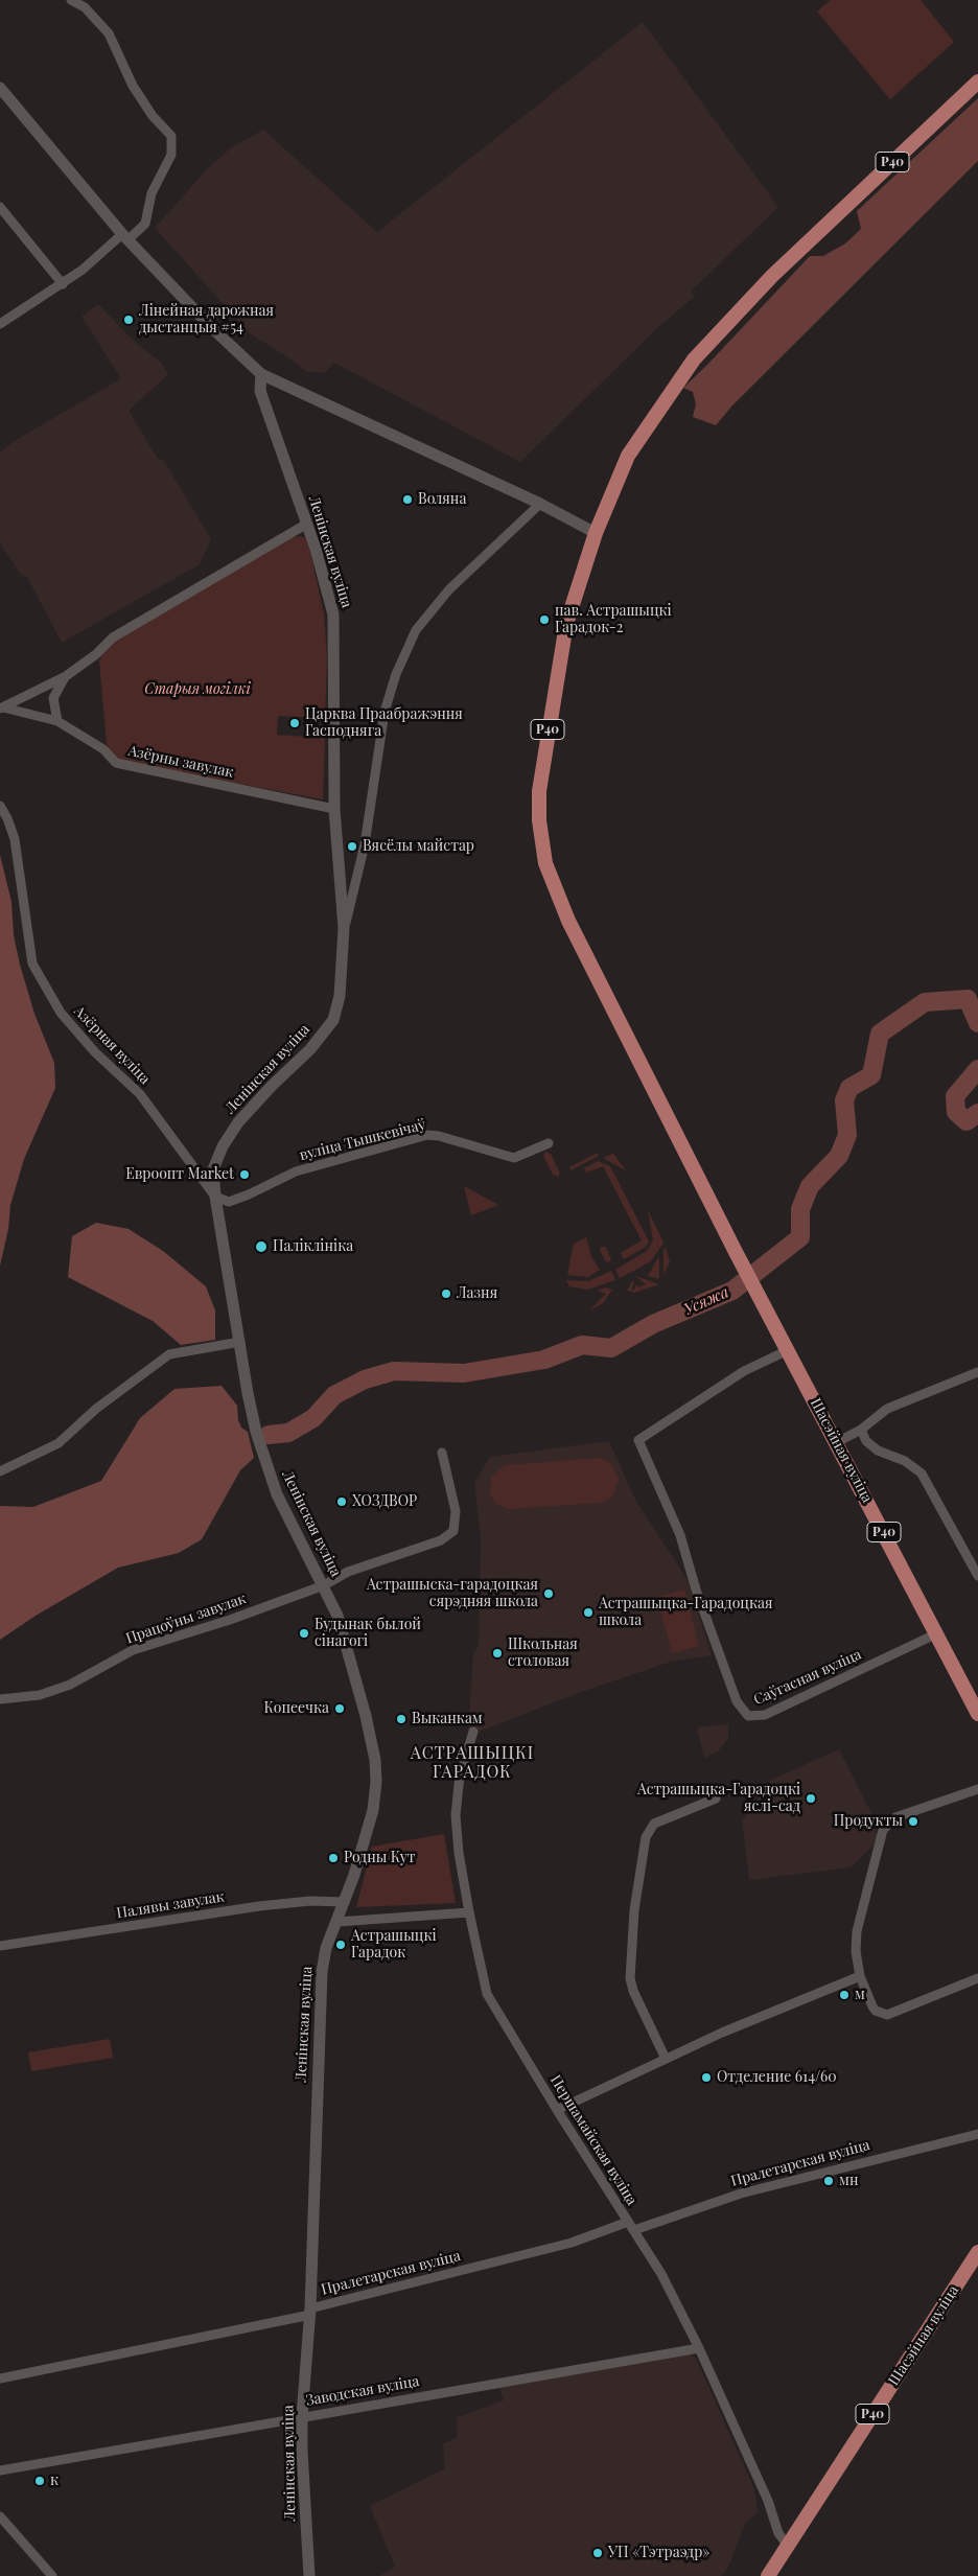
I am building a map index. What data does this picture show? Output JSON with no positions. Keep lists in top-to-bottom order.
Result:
{
  "streets": {
    "main road": ["Р40", "Шасэйная вуліца"],
    "street": [
      "Ленінская вуліца",
      "Азёрны завулак",
      "Азёрная вуліца",
      "вуліца Тышкевічаў",
      "Працоўны завулак",
      "Саўгасная вуліца",
      "Палявы завулак",
      "Першамайская вуліца",
      "Пралетарская вуліца",
      "Заводская вуліца"
    ]
  },
  "crossings": [
    ["Р40", "Шасэйная вуліца"],
    ["Ленінская вуліца", "Азёрны завулак"],
    ["Ленінская вуліца", "Азёрная вуліца"],
    ["Ленінская вуліца", "вуліца Тышкевічаў"],
    ["Ленінская вуліца", "Працоўны завулак"],
    ["Ленінская вуліца", "Палявы завулак"],
    ["Ленінская вуліца", "Пралетарская вуліца"],
    ["Ленінская вуліца", "Заводская вуліца"],
    ["Азёрная вуліца", "вуліца Тышкевічаў"],
    ["Шасэйная вуліца", "Саўгасная вуліца"],
    ["Шасэйная вуліца", "Першамайская вуліца"],
    ["Першамайская вуліца", "Пралетарская вуліца"],
    ["Першамайская вуліца", "Заводская вуліца"]
  ],
  "districts": ["АСТРАШЫЦКІ ГАРАДОК"],
  "water": ["Усяжа"],
  "parks": ["Старыя могілкі"],
  "places": [
    "Лінейная дарожная дыстанцыя #54",
    "Воляна",
    "пав. Астрашыцкі Гарадок-2",
    "Царква Праабражэння Гасподняга",
    "Вясёлы майстар",
    "Евроопт Market",
    "Паліклініка",
    "Лазня",
    "ХОЗДВОР",
    "Астрашыска-гарадоцкая сярэдняя школа",
    "Астрашыцка-Гарадоцкая школа",
    "Будынак былой сінагогі",
    "Школьная столовая",
    "Копеечка",
    "Выканкам",
    "Астрашыцка-Гарадоцкі яслі-сад",
    "Продукты",
    "Родны Кут",
    "Астрашыцкі Гарадок",
    "м",
    "Отделение 614/60",
    "мн",
    "к",
    "УП «Тэтраэдр»"
  ]
}
